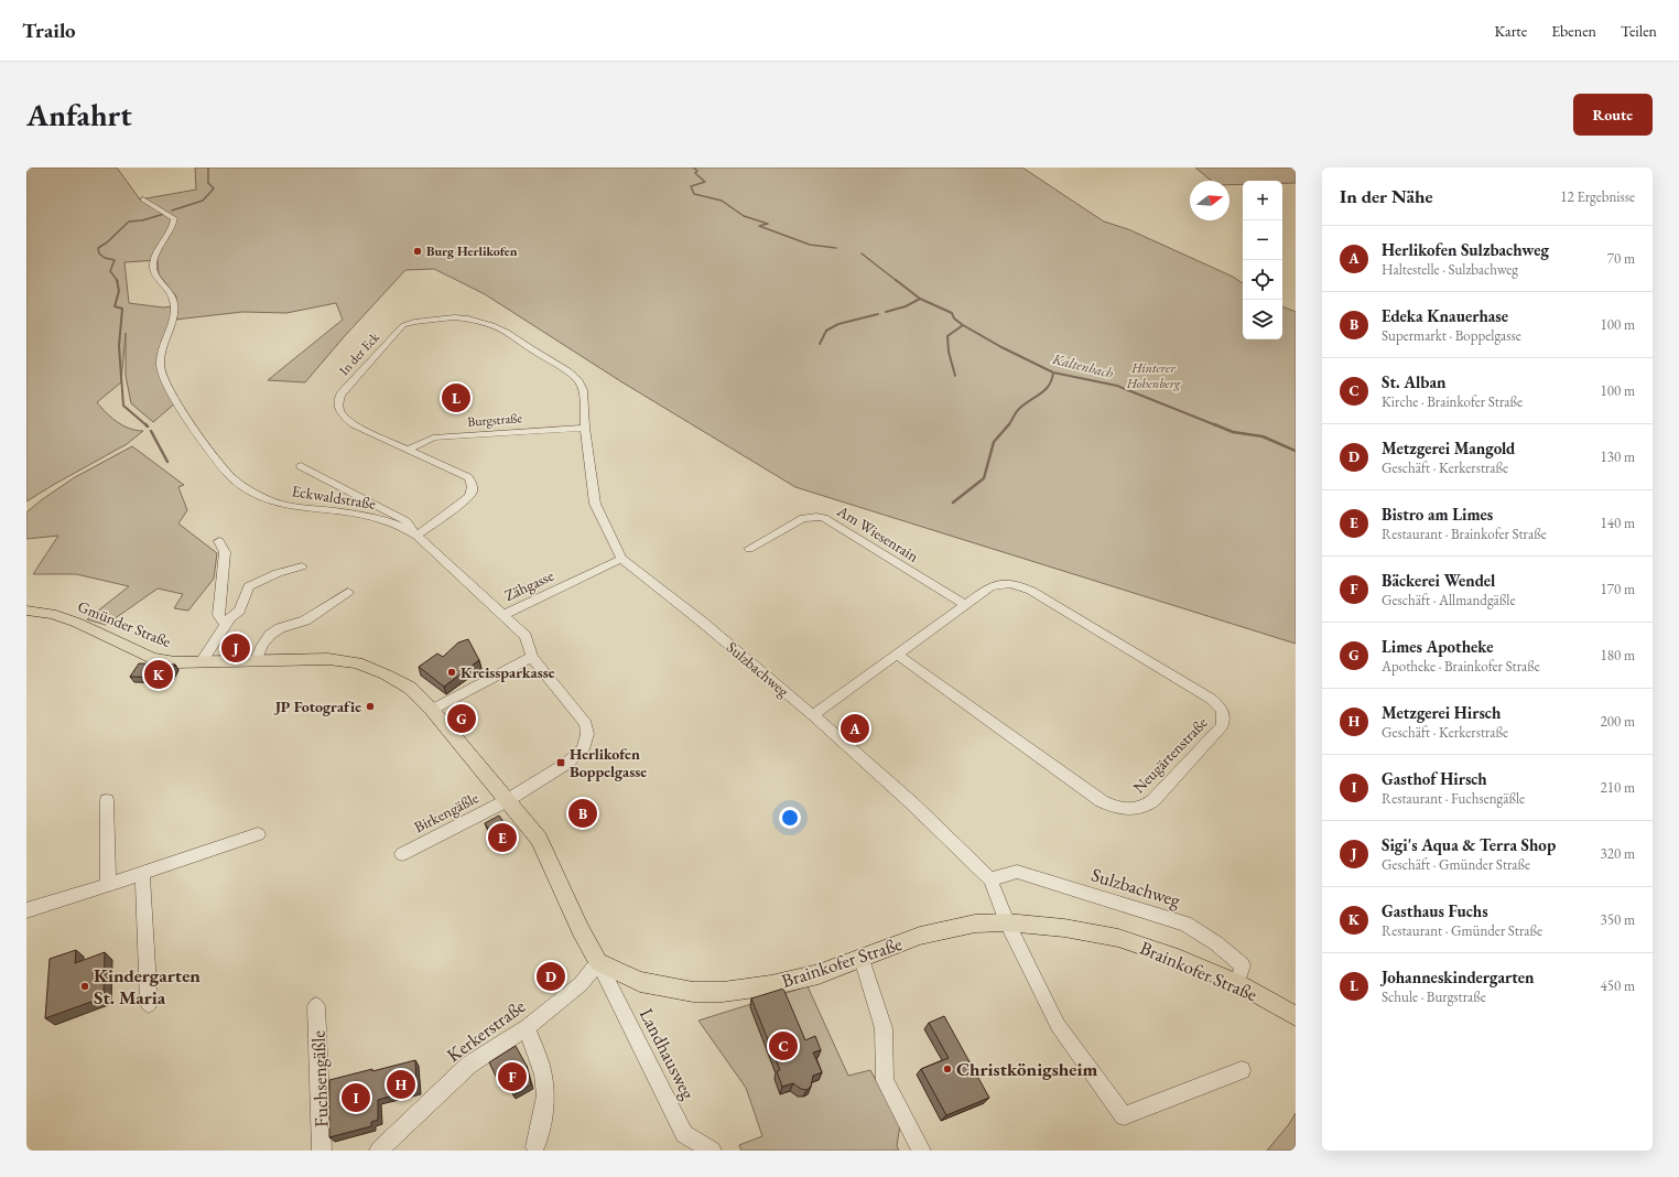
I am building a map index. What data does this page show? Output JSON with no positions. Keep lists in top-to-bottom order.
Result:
{
  "streets": {
    "main road": ["Gmünder Straße", "Brainkofer Straße"],
    "street": [
      "In der Eck",
      "Burgstraße",
      "Eckwaldstraße",
      "Am Wiesenrain",
      "Zähgasse",
      "Sulzbachweg",
      "Neugärtenstraße",
      "Birkengäßle",
      "Kerkerstraße",
      "Landhausweg",
      "Fuchsengäßle"
    ]
  },
  "crossings": [
    ["In der Eck", "Burgstraße"],
    ["In der Eck", "Eckwaldstraße"],
    ["In der Eck", "Sulzbachweg"],
    ["Burgstraße", "Sulzbachweg"],
    ["Eckwaldstraße", "Zähgasse"],
    ["Am Wiesenrain", "Neugärtenstraße"],
    ["Zähgasse", "Sulzbachweg"],
    ["Zähgasse", "Birkengäßle"],
    ["Sulzbachweg", "Neugärtenstraße"],
    ["Sulzbachweg", "Brainkofer Straße"],
    ["Brainkofer Straße", "Kerkerstraße"],
    ["Brainkofer Straße", "Landhausweg"],
    ["Kerkerstraße", "Landhausweg"]
  ],
  "water": ["Kaltenbach"],
  "parks": ["Hinterer Hohenberg"],
  "places": {
    "other": [
      "Burg Herlikofen",
      "Kreissparkasse",
      "JP Fotografie",
      "Kindergarten St. Maria",
      "Christkönigsheim"
    ],
    "transit": ["Herlikofen Boppelgasse"]
  },
  "north": "right",
  "page": {
    "header": "Trailo",
    "nav": ["Karte", "Ebenen", "Teilen"],
    "buttons": "Route",
    "title": "Anfahrt",
    "heading": ["In der Nähe", "12 Ergebnisse"],
    "map_buttons": ["+", "−"],
    "list": [
      {
        "mark": "A",
        "name": "Herlikofen Sulzbachweg",
        "note": "Haltestelle · Sulzbachweg",
        "value": "70 m"
      },
      {
        "mark": "B",
        "name": "Edeka Knauerhase",
        "note": "Supermarkt · Boppelgasse",
        "value": "100 m"
      },
      {
        "mark": "C",
        "name": "St. Alban",
        "note": "Kirche · Brainkofer Straße",
        "value": "100 m"
      },
      {
        "mark": "D",
        "name": "Metzgerei Mangold",
        "note": "Geschäft · Kerkerstraße",
        "value": "130 m"
      },
      {
        "mark": "E",
        "name": "Bistro am Limes",
        "note": "Restaurant · Brainkofer Straße",
        "value": "140 m"
      },
      {
        "mark": "F",
        "name": "Bäckerei Wendel",
        "note": "Geschäft · Allmandgäßle",
        "value": "170 m"
      },
      {
        "mark": "G",
        "name": "Limes Apotheke",
        "note": "Apotheke · Brainkofer Straße",
        "value": "180 m"
      },
      {
        "mark": "H",
        "name": "Metzgerei Hirsch",
        "note": "Geschäft · Kerkerstraße",
        "value": "200 m"
      },
      {
        "mark": "I",
        "name": "Gasthof Hirsch",
        "note": "Restaurant · Fuchsengäßle",
        "value": "210 m"
      },
      {
        "mark": "J",
        "name": "Sigi's Aqua & Terra Shop",
        "note": "Geschäft · Gmünder Straße",
        "value": "320 m"
      },
      {
        "mark": "K",
        "name": "Gasthaus Fuchs",
        "note": "Restaurant · Gmünder Straße",
        "value": "350 m"
      },
      {
        "mark": "L",
        "name": "Johanneskindergarten",
        "note": "Schule · Burgstraße",
        "value": "450 m"
      }
    ],
    "pins": [
      "L",
      "J",
      "K",
      "G",
      "A",
      "B",
      "E",
      "D",
      "C",
      "F",
      "H",
      "I"
    ]
  }
}
